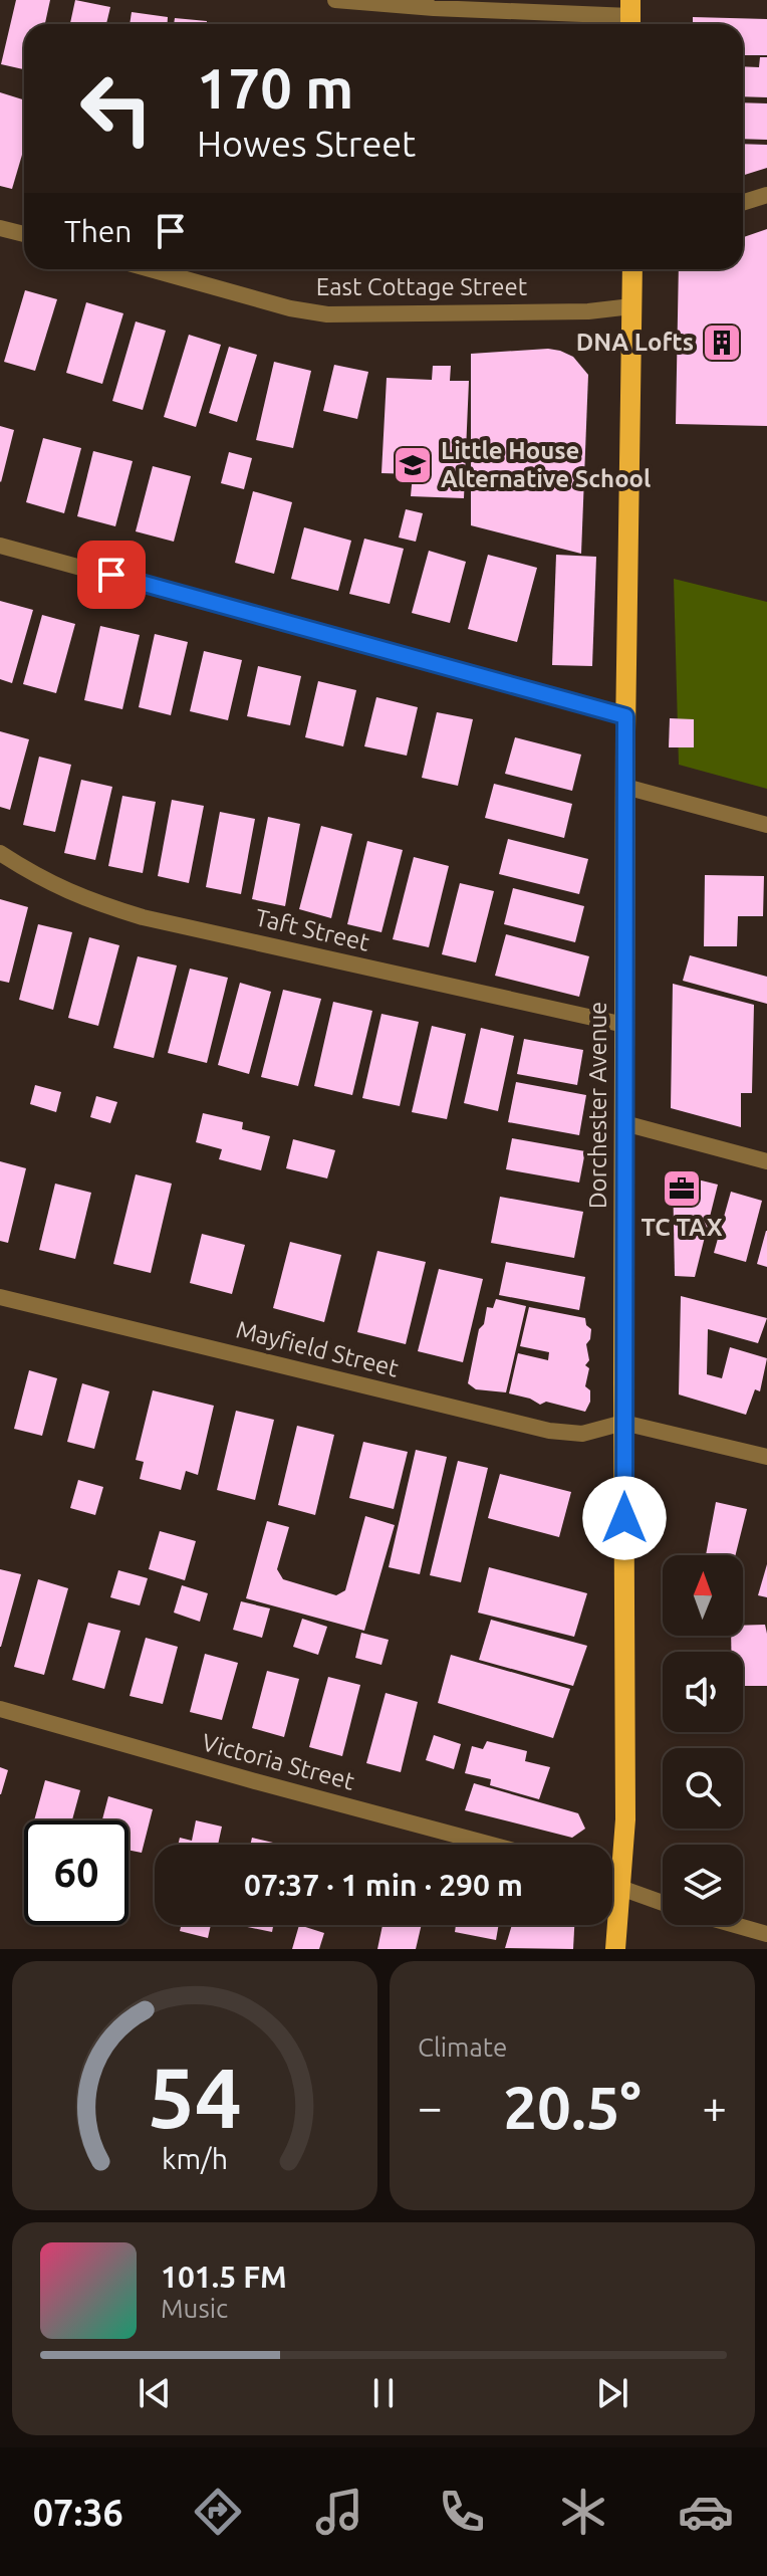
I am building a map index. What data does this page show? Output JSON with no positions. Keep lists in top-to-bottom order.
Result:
{
  "streets": {
    "main road": ["Dorchester Avenue"],
    "street": [
      "East Cottage Street",
      "Taft Street",
      "Mayfield Street",
      "Victoria Street"
    ]
  },
  "crossings": [
    ["East Cottage Street", "Dorchester Avenue"],
    ["Taft Street", "Dorchester Avenue"],
    ["Dorchester Avenue", "Mayfield Street"]
  ],
  "places": {
    "building": ["DNA Lofts"],
    "school or university": ["Little House Alternative School"],
    "office": ["TC TAX"]
  },
  "north": "top",
  "page": {
    "turn": ["170 m", "Howes Street"],
    "then": "Then",
    "limit": "60",
    "trip": "07:37 · 1 min · 290 m",
    "tile": "Climate",
    "heat": ["−", "20.5°", "+"],
    "song": ["101.5 FM", "Music"],
    "tabs": "07:36",
    "gauge": ["54", "km/h"]
  }
}
